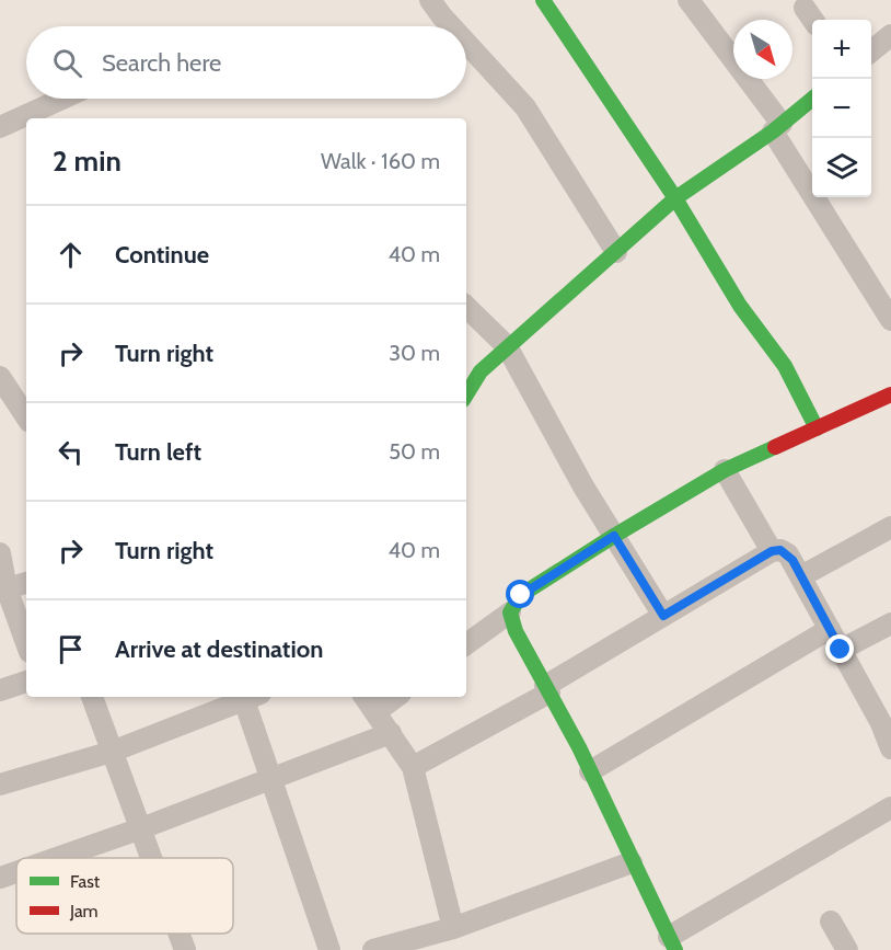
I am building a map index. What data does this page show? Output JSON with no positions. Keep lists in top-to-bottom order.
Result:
{
  "legend": ["Fast", "Jam"],
  "north": "bottom right",
  "page": {
    "map_buttons": ["+", "−"],
    "search": "Search here",
    "heading": ["2 min", "Walk · 160 m"],
    "list": [
      ["Continue", "40 m"],
      ["Turn right", "30 m"],
      ["Turn left", "50 m"],
      ["Turn right", "40 m"],
      "Arrive at destination"
    ]
  }
}
